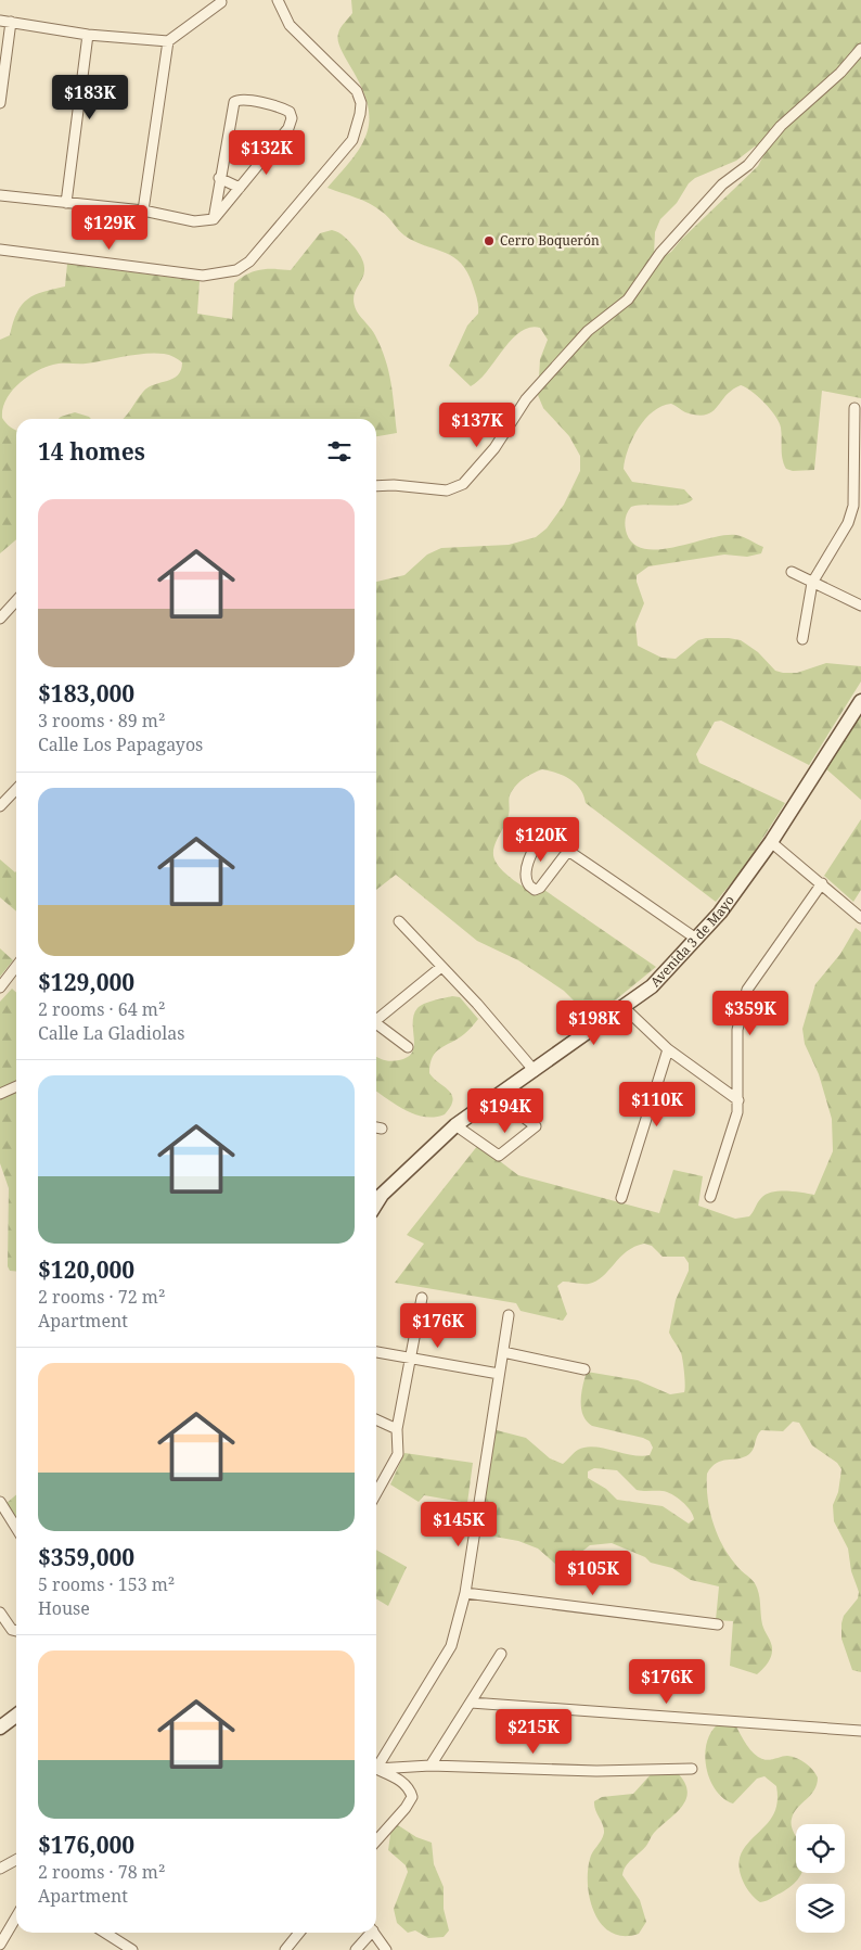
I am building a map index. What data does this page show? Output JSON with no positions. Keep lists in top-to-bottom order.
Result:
{
  "streets": {
    "street": ["Avenida 3 de Mayo"]
  },
  "places": ["Cerro Boquerón"],
  "page": {
    "price": [
      "$183K",
      "$132K",
      "$129K",
      "$137K",
      "$120K",
      "$359K",
      "$198K",
      "$110K",
      "$194K",
      "$176K",
      "$145K",
      "$105K",
      "$176K",
      "$215K"
    ],
    "heading": "14 homes",
    "list": [
      {
        "name": "$183,000",
        "note": "3 rooms · 89 m² · Calle Los Papagayos"
      },
      {
        "name": "$129,000",
        "note": "2 rooms · 64 m² · Calle La Gladiolas"
      },
      {
        "name": "$120,000",
        "note": "2 rooms · 72 m² · Apartment"
      },
      {
        "name": "$359,000",
        "note": "5 rooms · 153 m² · House"
      },
      {
        "name": "$176,000",
        "note": "2 rooms · 78 m² · Apartment"
      }
    ]
  }
}
